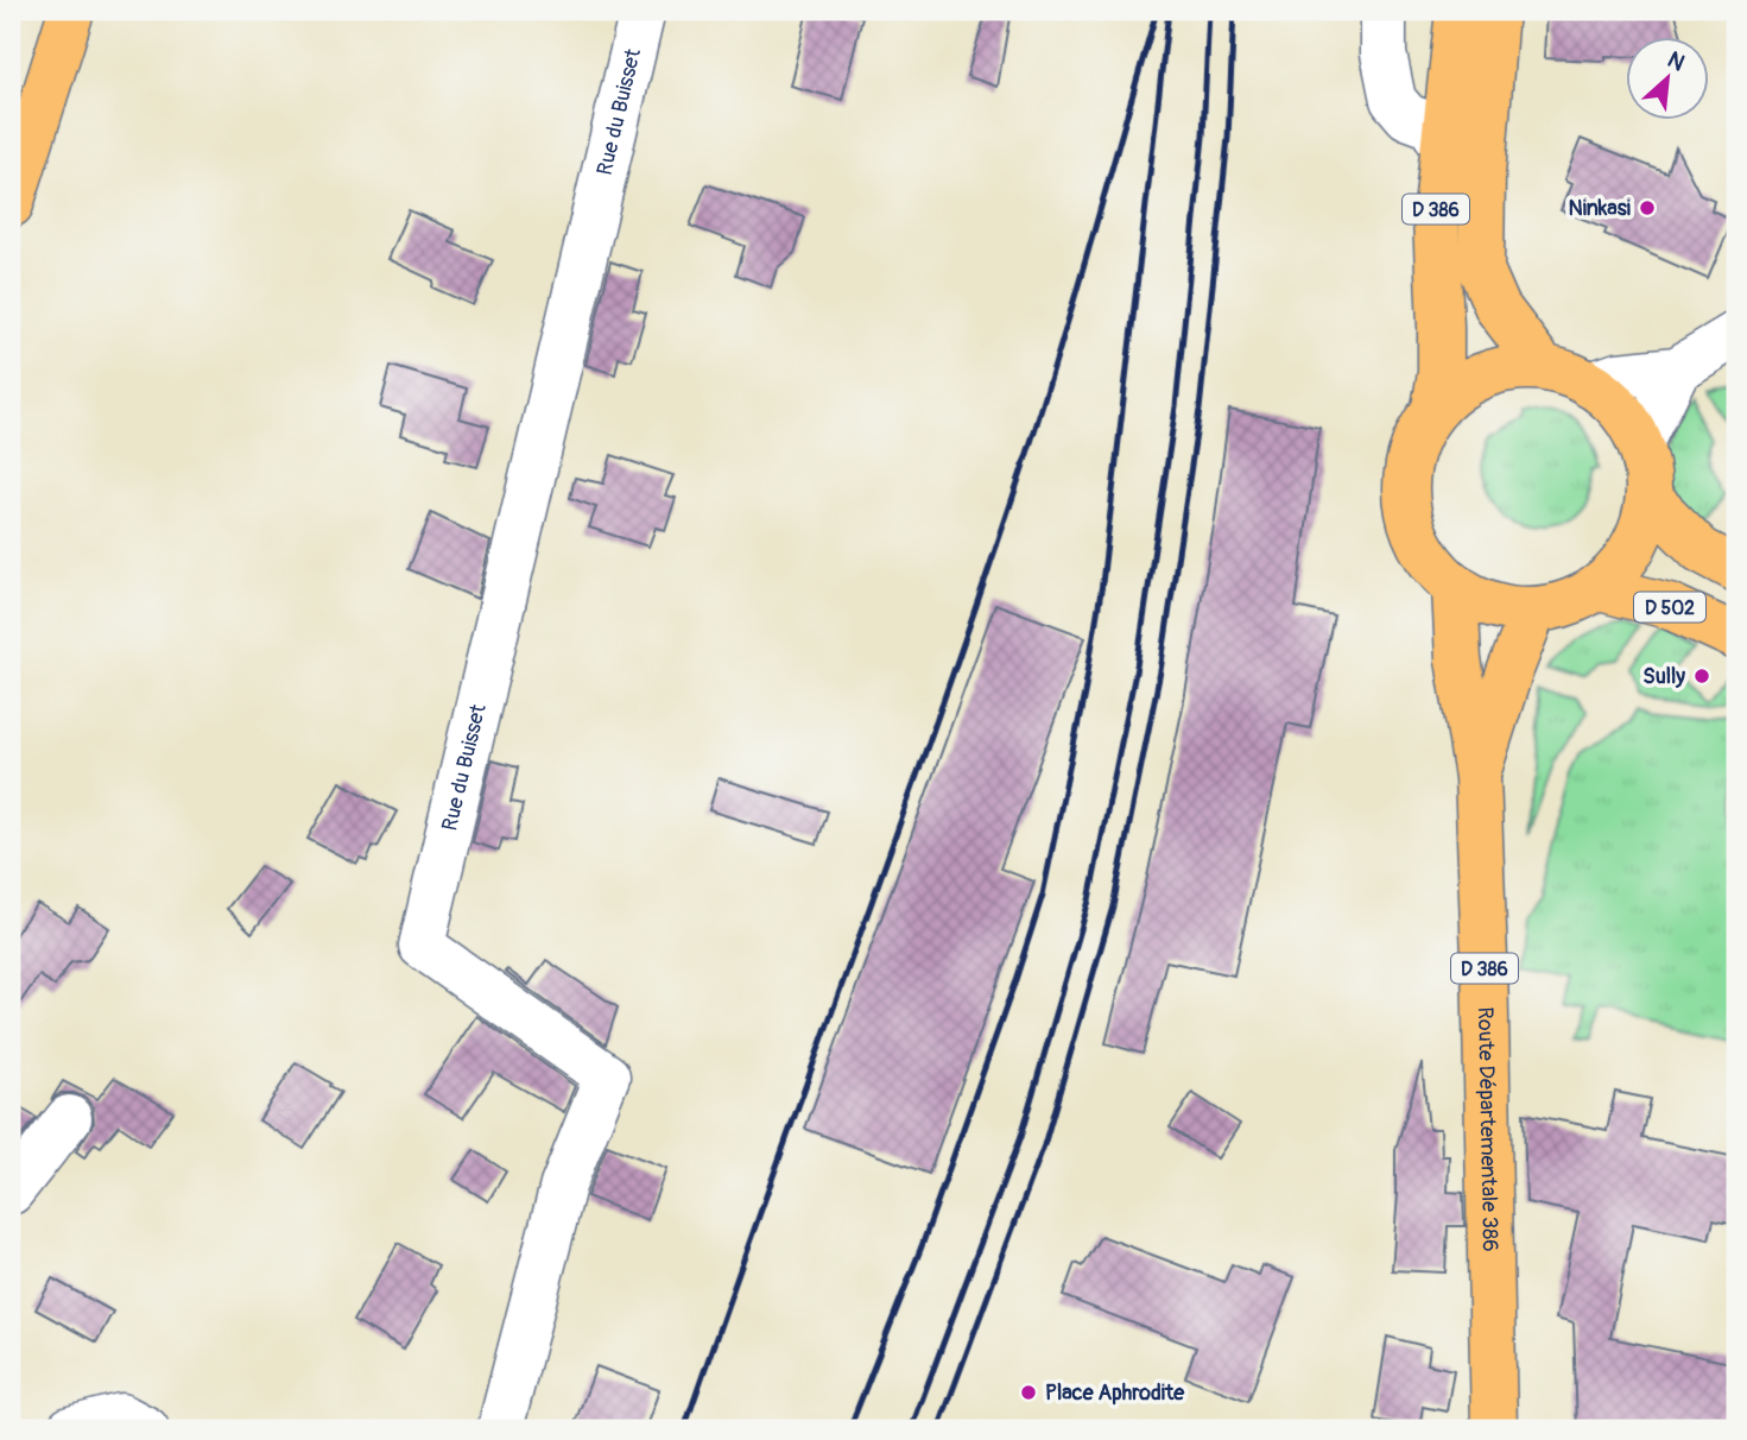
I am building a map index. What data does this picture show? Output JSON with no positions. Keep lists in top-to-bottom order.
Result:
{
  "streets": {
    "main road": ["D 386", "D 502", "Route Départementale 386"],
    "street": ["Rue du Buisset"]
  },
  "crossings": [
    ["D 386", "D 502"],
    ["D 386", "Route Départementale 386"],
    ["D 502", "Route Départementale 386"]
  ],
  "places": ["Ninkasi", "Sully", "Place Aphrodite"],
  "north": "top right"
}
